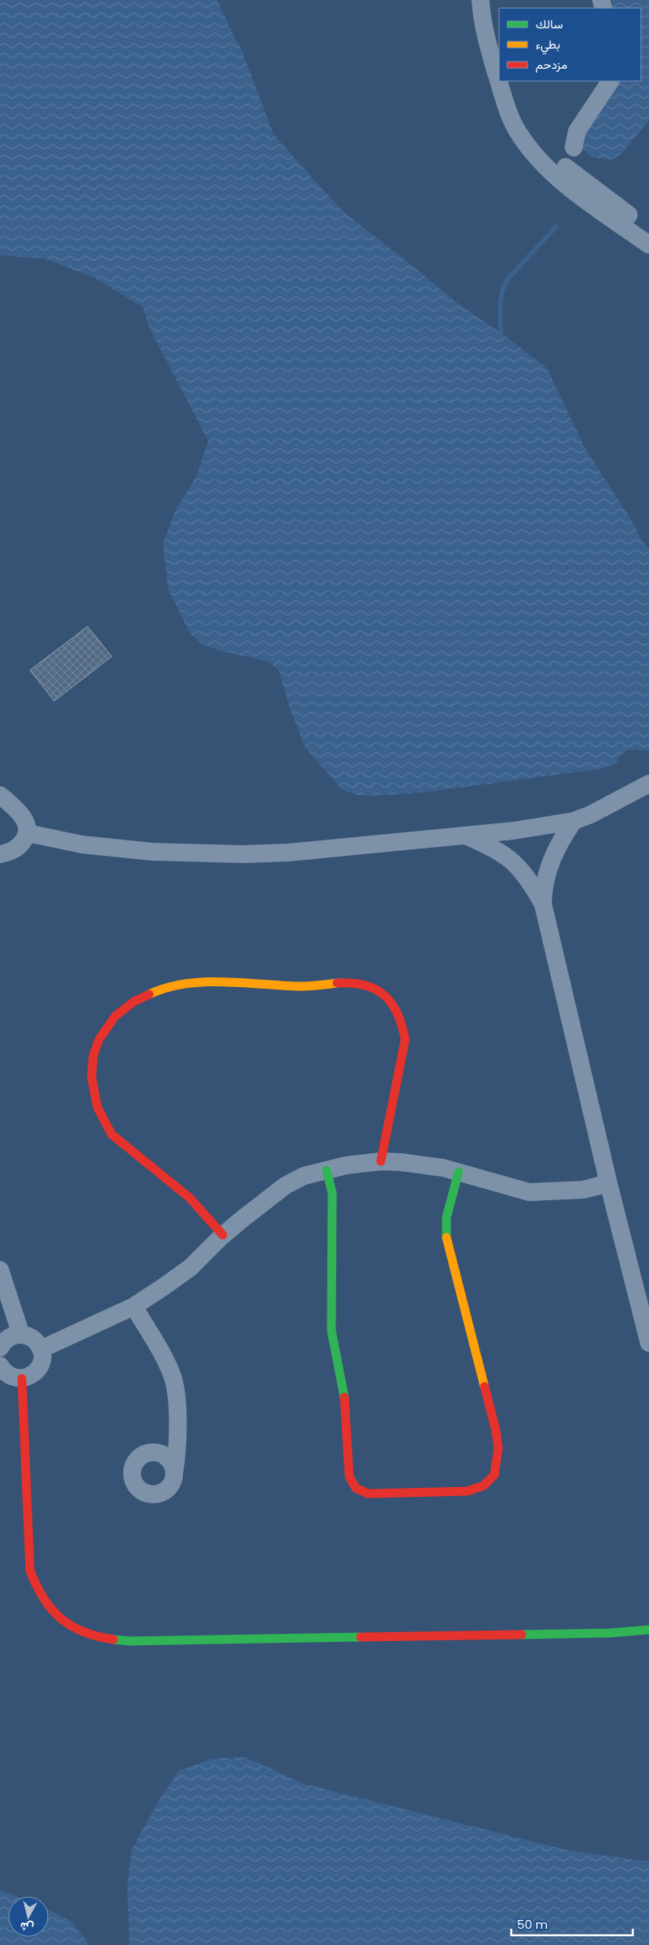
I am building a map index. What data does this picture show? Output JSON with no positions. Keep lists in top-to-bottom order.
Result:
{
  "legend": ["سالك", "بطيء", "مزدحم"],
  "scale_bar": "50 m",
  "north": "bottom"
}
